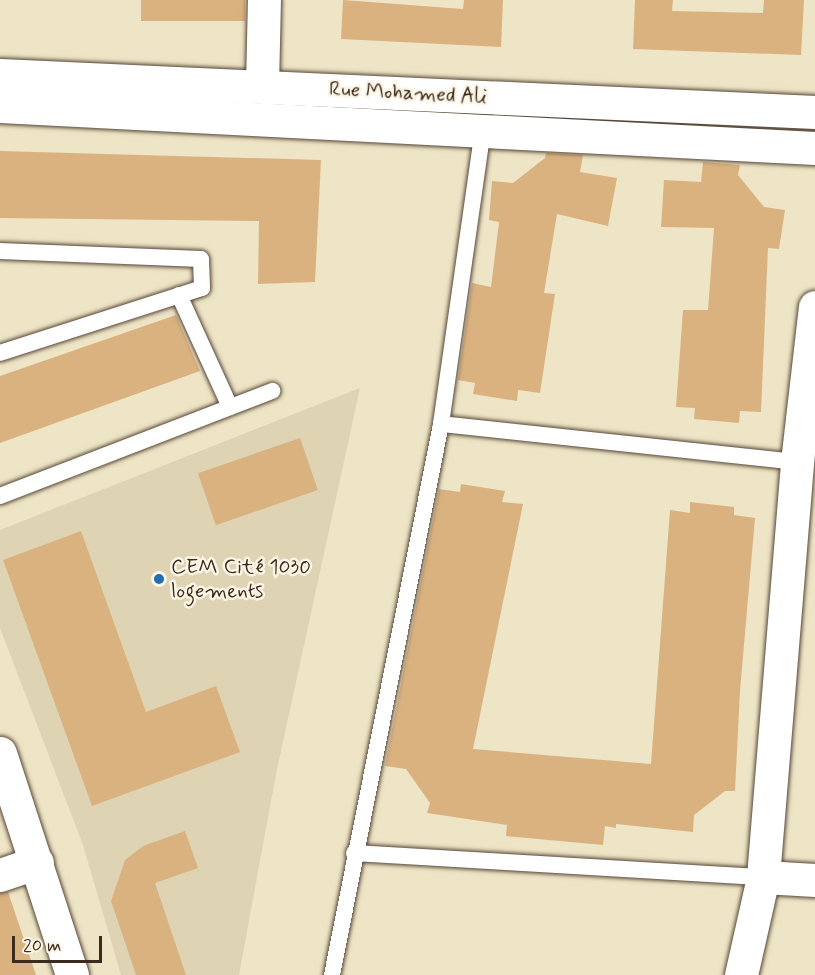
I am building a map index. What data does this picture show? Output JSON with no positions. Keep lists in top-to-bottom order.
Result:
{
  "streets": {
    "street": ["Rue Mohamed Ali"]
  },
  "places": ["CEM Cité 1030 logements"],
  "scale_bar": "20 m"
}
